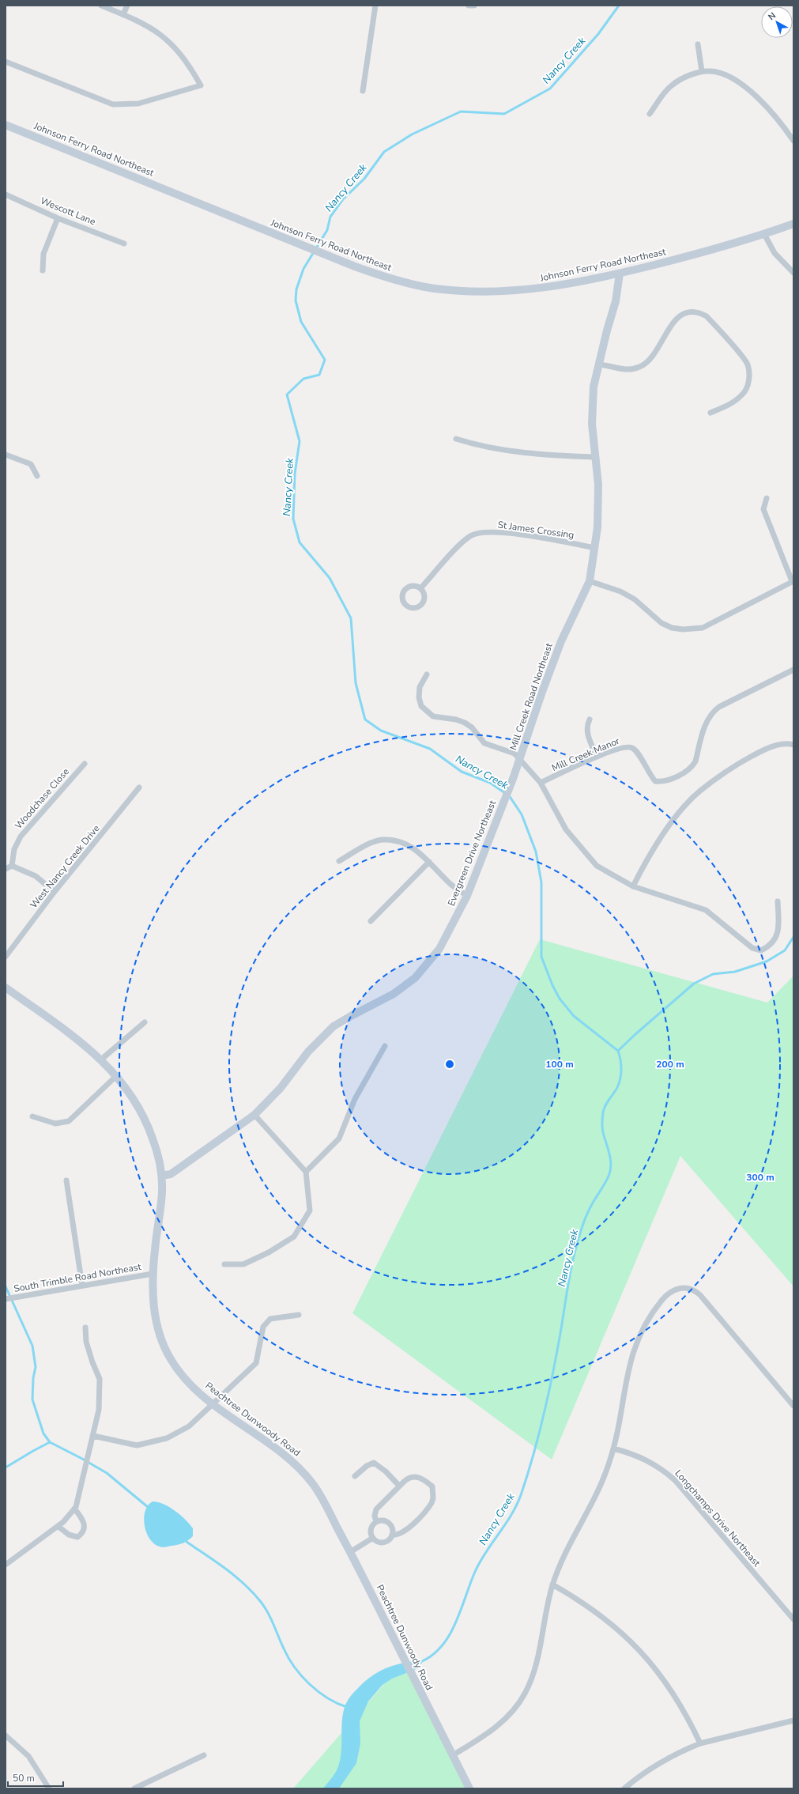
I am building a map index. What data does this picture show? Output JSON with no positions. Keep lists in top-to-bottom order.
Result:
{
  "streets": {
    "main road": [
      "Johnson Ferry Road Northeast",
      "Mill Creek Road Northeast",
      "Evergreen Drive Northeast",
      "Peachtree Dunwoody Road"
    ],
    "street": [
      "Wescott Lane",
      "St James Crossing",
      "Mill Creek Manor",
      "Woodchase Close",
      "West Nancy Creek Drive",
      "South Trimble Road Northeast",
      "Longchamps Drive Northeast"
    ]
  },
  "crossings": [
    ["Johnson Ferry Road Northeast", "Mill Creek Road Northeast"],
    ["St James Crossing", "Mill Creek Road Northeast"],
    ["Mill Creek Road Northeast", "Mill Creek Manor"],
    ["Mill Creek Road Northeast", "Evergreen Drive Northeast"],
    ["Evergreen Drive Northeast", "Peachtree Dunwoody Road"],
    ["South Trimble Road Northeast", "Peachtree Dunwoody Road"]
  ],
  "water": ["Nancy Creek"],
  "scale_bar": "50 m",
  "north": "top left",
  "rings": ["100 m", "200 m", "300 m"]
}
